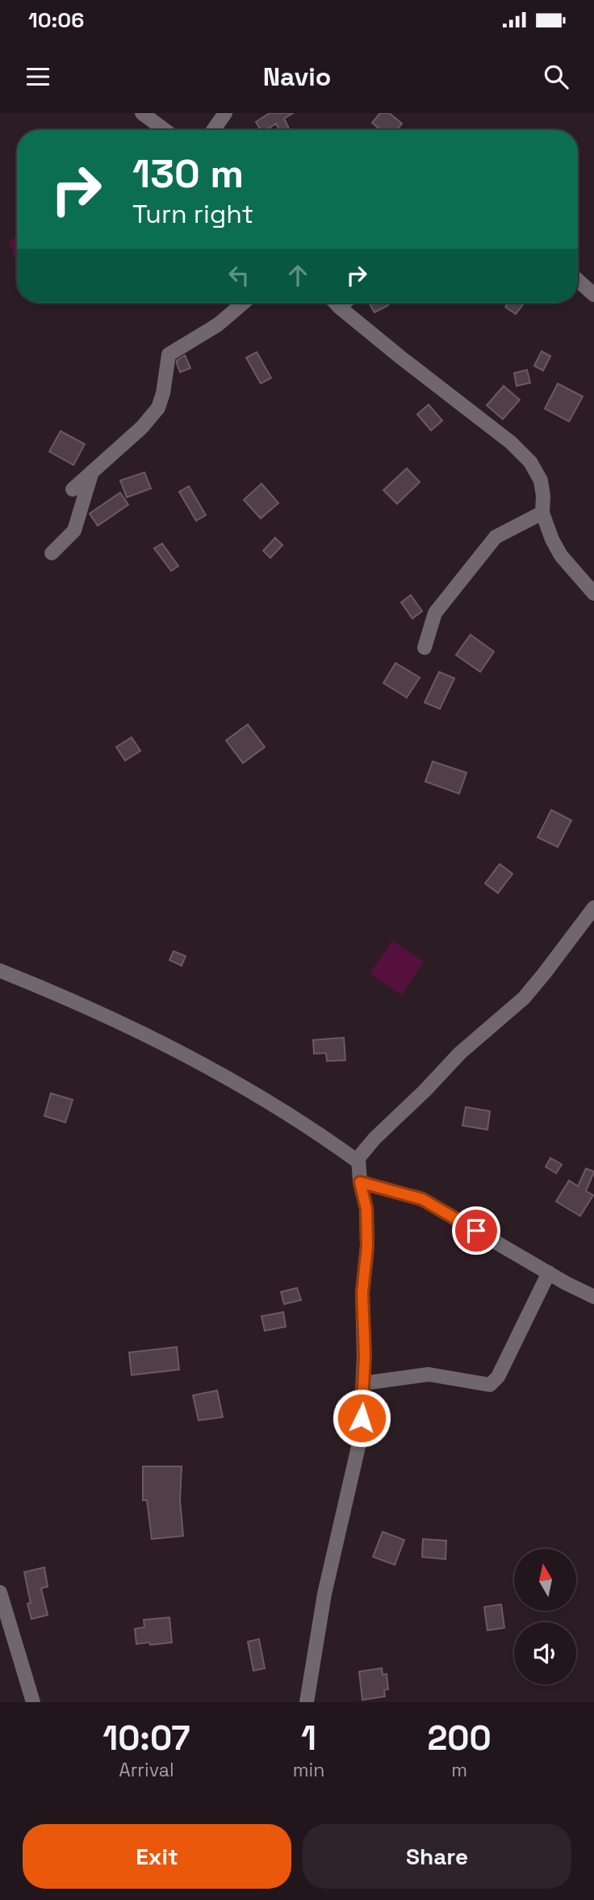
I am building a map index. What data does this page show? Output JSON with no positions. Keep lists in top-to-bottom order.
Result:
{
  "north": "top",
  "page": {
    "status": "10:06",
    "header": "Navio",
    "turn": ["130 m", "Turn right"],
    "eta": [
      "10:07",
      "Arrival",
      "1",
      "min",
      "200",
      "m"
    ],
    "buttons": ["Exit", "Share"]
  }
}
